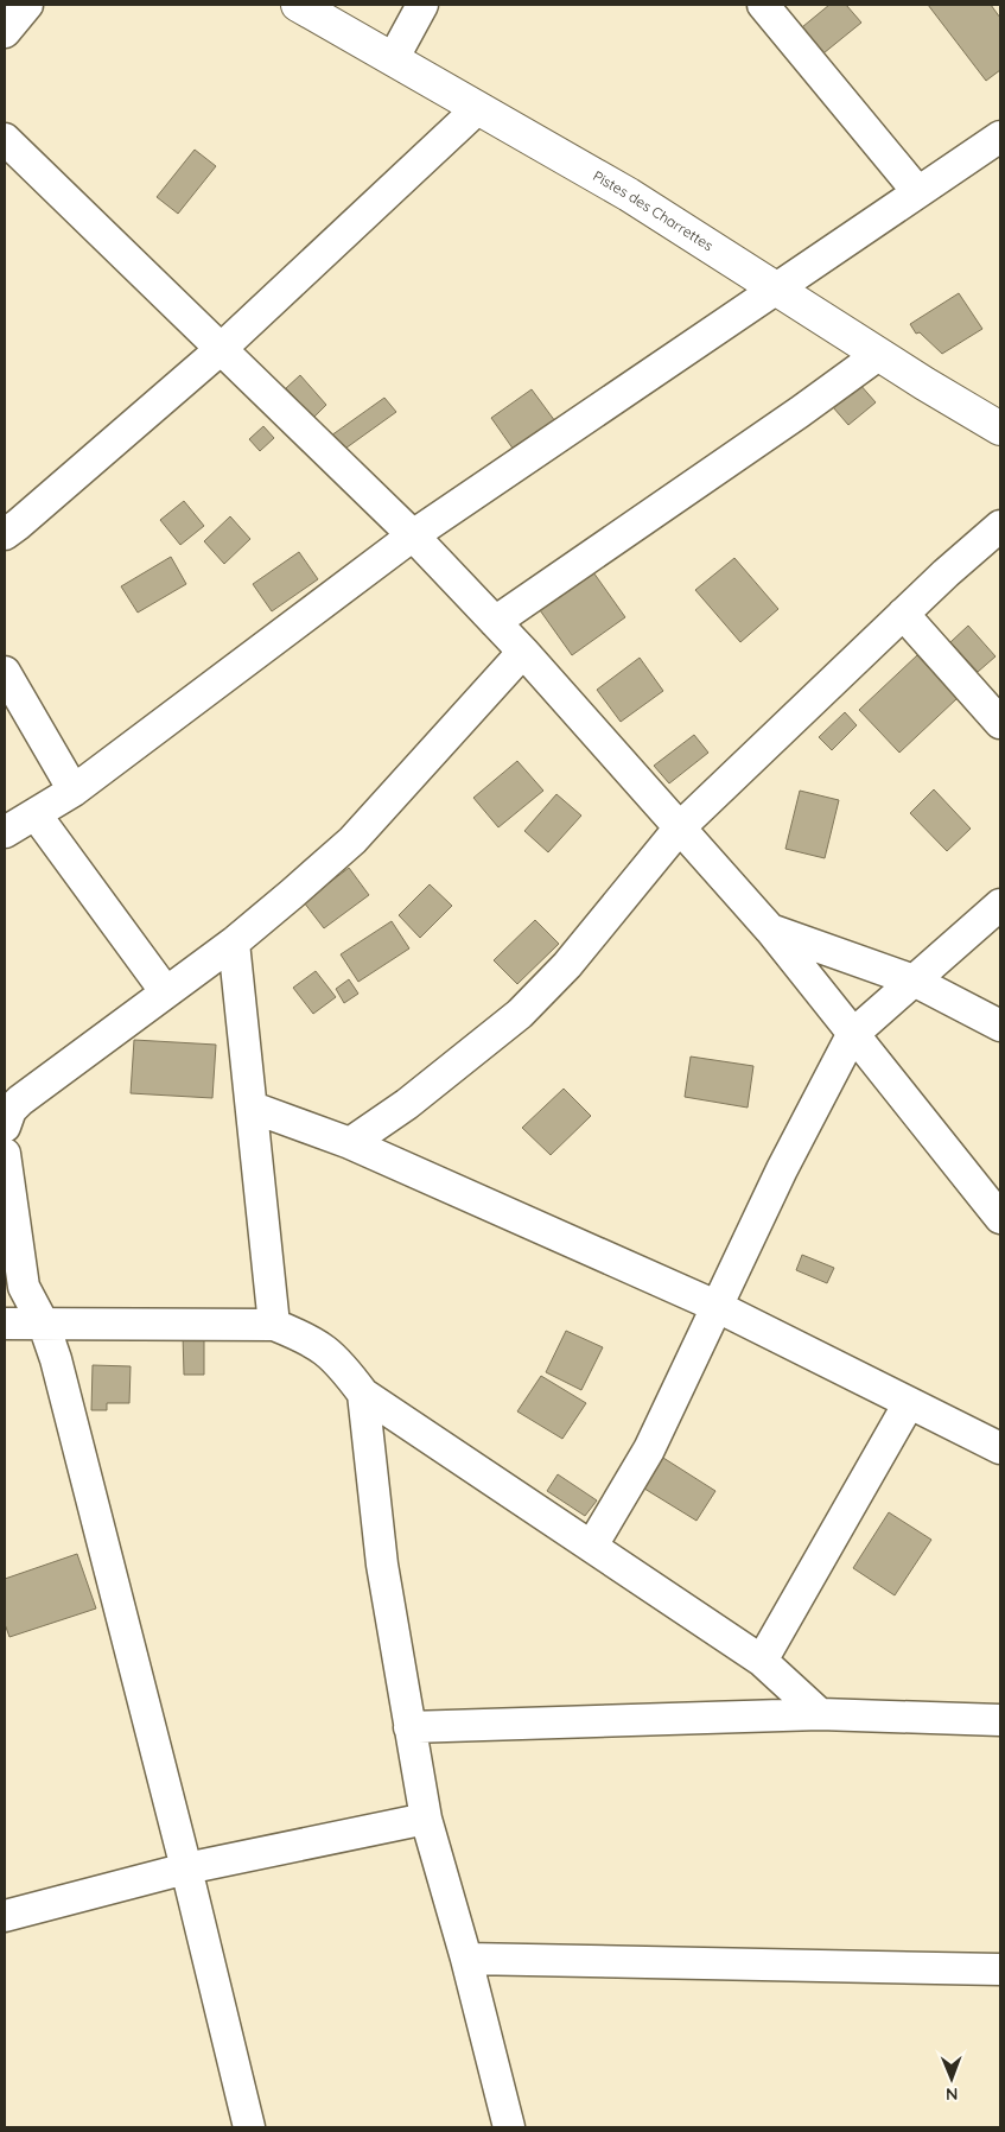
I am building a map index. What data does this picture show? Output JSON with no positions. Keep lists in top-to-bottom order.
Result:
{
  "streets": {
    "main road": ["Pistes des Charrettes"]
  },
  "north": "bottom"
}
